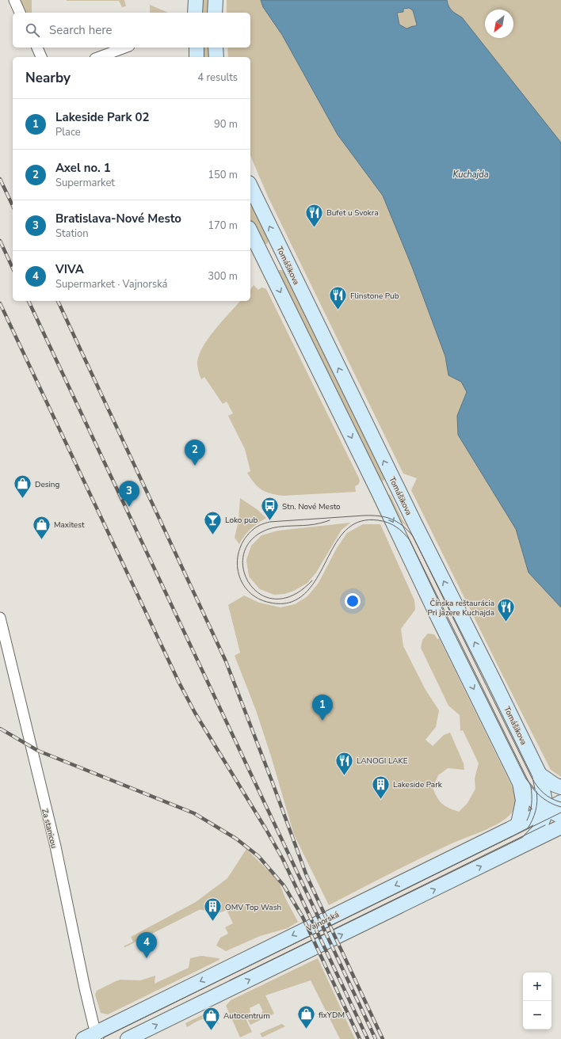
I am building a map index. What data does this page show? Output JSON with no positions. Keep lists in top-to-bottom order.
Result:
{
  "streets": {
    "main road": ["Tomášikova", "Vajnorská"],
    "street": ["Za stanicou"]
  },
  "crossings": [
    ["Tomášikova", "Vajnorská"],
    ["Za stanicou", "Vajnorská"]
  ],
  "water": ["Kuchajda"],
  "places": {
    "restaurant": [
      "Bufet u Svokra",
      "Flinstone Pub",
      "Čínska reštaurácia Pri jazere Kuchajda",
      "LANOGI LAKE"
    ],
    "shop": [
      "Desing",
      "Maxitest",
      "fixYDM",
      "Autocentrum"
    ],
    "bus stop": ["Stn. Nové Mesto"],
    "bar": ["Loko pub"],
    "building": ["Lakeside Park", "OMV Top Wash"]
  },
  "north": "bottom left",
  "page": {
    "search": "Search here",
    "heading": ["Nearby", "4 results"],
    "list": [
      {
        "mark": "1",
        "name": "Lakeside Park 02",
        "note": "Place",
        "value": "90 m"
      },
      {
        "mark": "2",
        "name": "Axel no. 1",
        "note": "Supermarket",
        "value": "150 m"
      },
      {
        "mark": "3",
        "name": "Bratislava-Nové Mesto",
        "note": "Station",
        "value": "170 m"
      },
      {
        "mark": "4",
        "name": "VIVA",
        "note": "Supermarket · Vajnorská",
        "value": "300 m"
      }
    ],
    "pins": [
      "2",
      "3",
      "1",
      "4"
    ],
    "map_buttons": ["+", "−"]
  }
}
